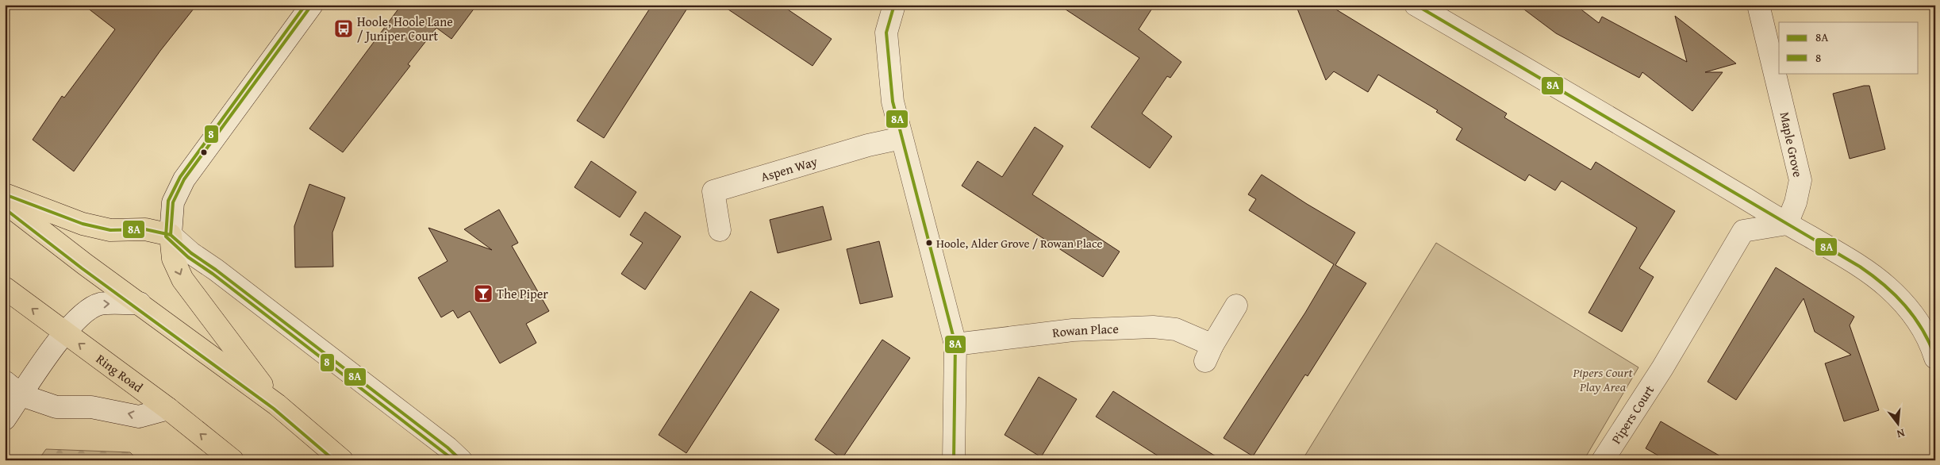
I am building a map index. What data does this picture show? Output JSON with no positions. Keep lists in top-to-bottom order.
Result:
{
  "streets": {
    "highway": ["Ring Road"],
    "street": [
      "Maple Grove",
      "Aspen Way",
      "Rowan Place",
      "Pipers Court"
    ]
  },
  "crossings": [
    ["Maple Grove", "Pipers Court"]
  ],
  "parks": ["Pipers Court Play Area"],
  "places": {
    "bus stop": ["Hoole, Hoole Lane / Juniper Court"],
    "other": ["Hoole, Alder Grove / Rowan Place"],
    "bar": ["The Piper"]
  },
  "lines": ["transit line 8A", "transit line 8"],
  "legend": ["8A", "8"],
  "north": "bottom"
}
